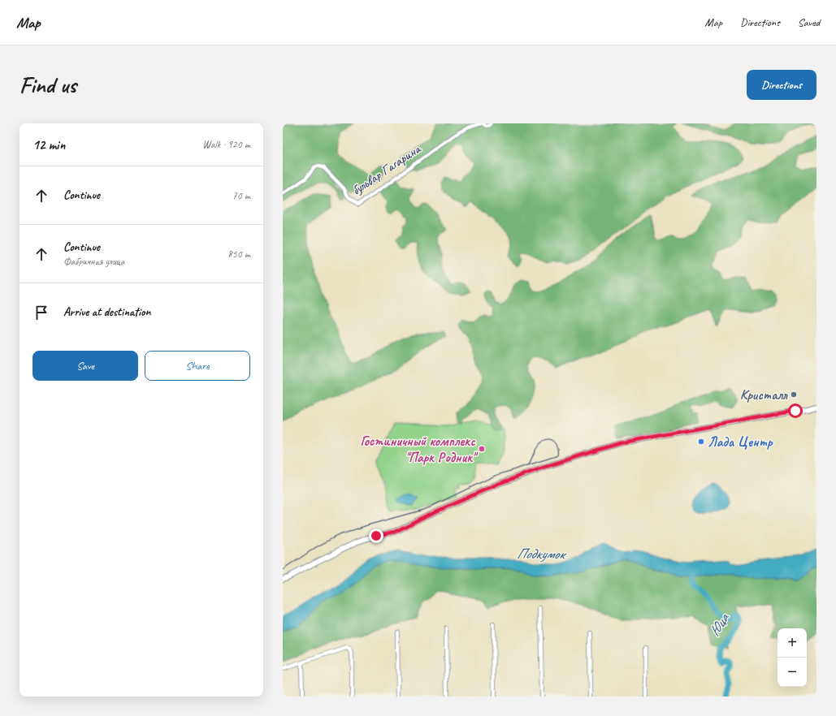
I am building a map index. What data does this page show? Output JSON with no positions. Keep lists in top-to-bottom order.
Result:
{
  "streets": {
    "street": ["бульвар Гагарина"]
  },
  "water": ["Подкумок", "Юца"],
  "places": ["Кристалл", "Лада Центр", "Гостиничный комплекс \"Парк Родник\""],
  "page": {
    "header": "Map",
    "nav": ["Map", "Directions", "Saved"],
    "buttons": [
      "Directions",
      ["Save", "Share"]
    ],
    "title": "Find us",
    "heading": ["12 min", "Walk · 920 m"],
    "list": [
      ["Continue", "70 m"],
      ["Continue", "Фабричная улица", "850 m"],
      "Arrive at destination"
    ],
    "map_buttons": ["+", "−"]
  }
}
